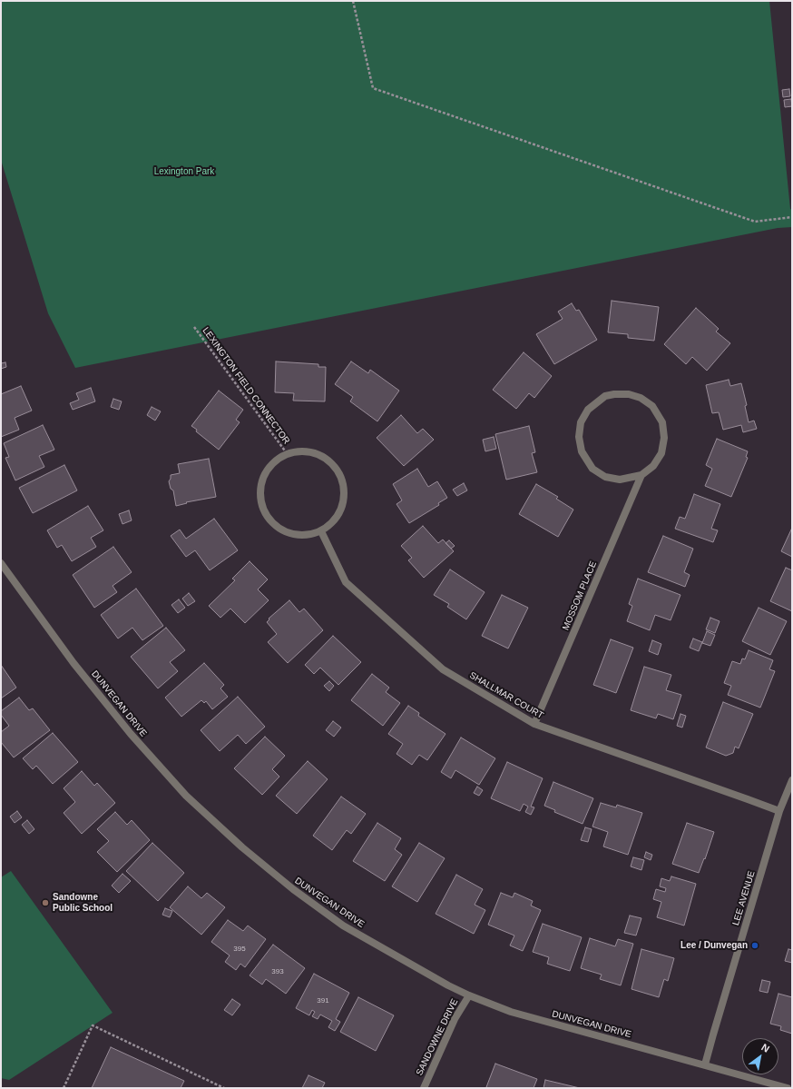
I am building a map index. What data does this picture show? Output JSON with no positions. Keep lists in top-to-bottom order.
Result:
{
  "streets": {
    "street": [
      "MOSSOM PLACE",
      "SHALLMAR COURT",
      "DUNVEGAN DRIVE",
      "LEE AVENUE",
      "SANDOWNE DRIVE"
    ],
    "path": ["LEXINGTON FIELD CONNECTOR"]
  },
  "crossings": [
    ["LEXINGTON FIELD CONNECTOR", "SHALLMAR COURT"],
    ["MOSSOM PLACE", "SHALLMAR COURT"],
    ["SHALLMAR COURT", "LEE AVENUE"],
    ["DUNVEGAN DRIVE", "LEE AVENUE"],
    ["DUNVEGAN DRIVE", "SANDOWNE DRIVE"]
  ],
  "parks": ["Lexington Park"],
  "places": ["Sandowne Public School", "Lee / Dunvegan"],
  "house_numbers": ["395", "393", "391"],
  "north": "top right"
}
